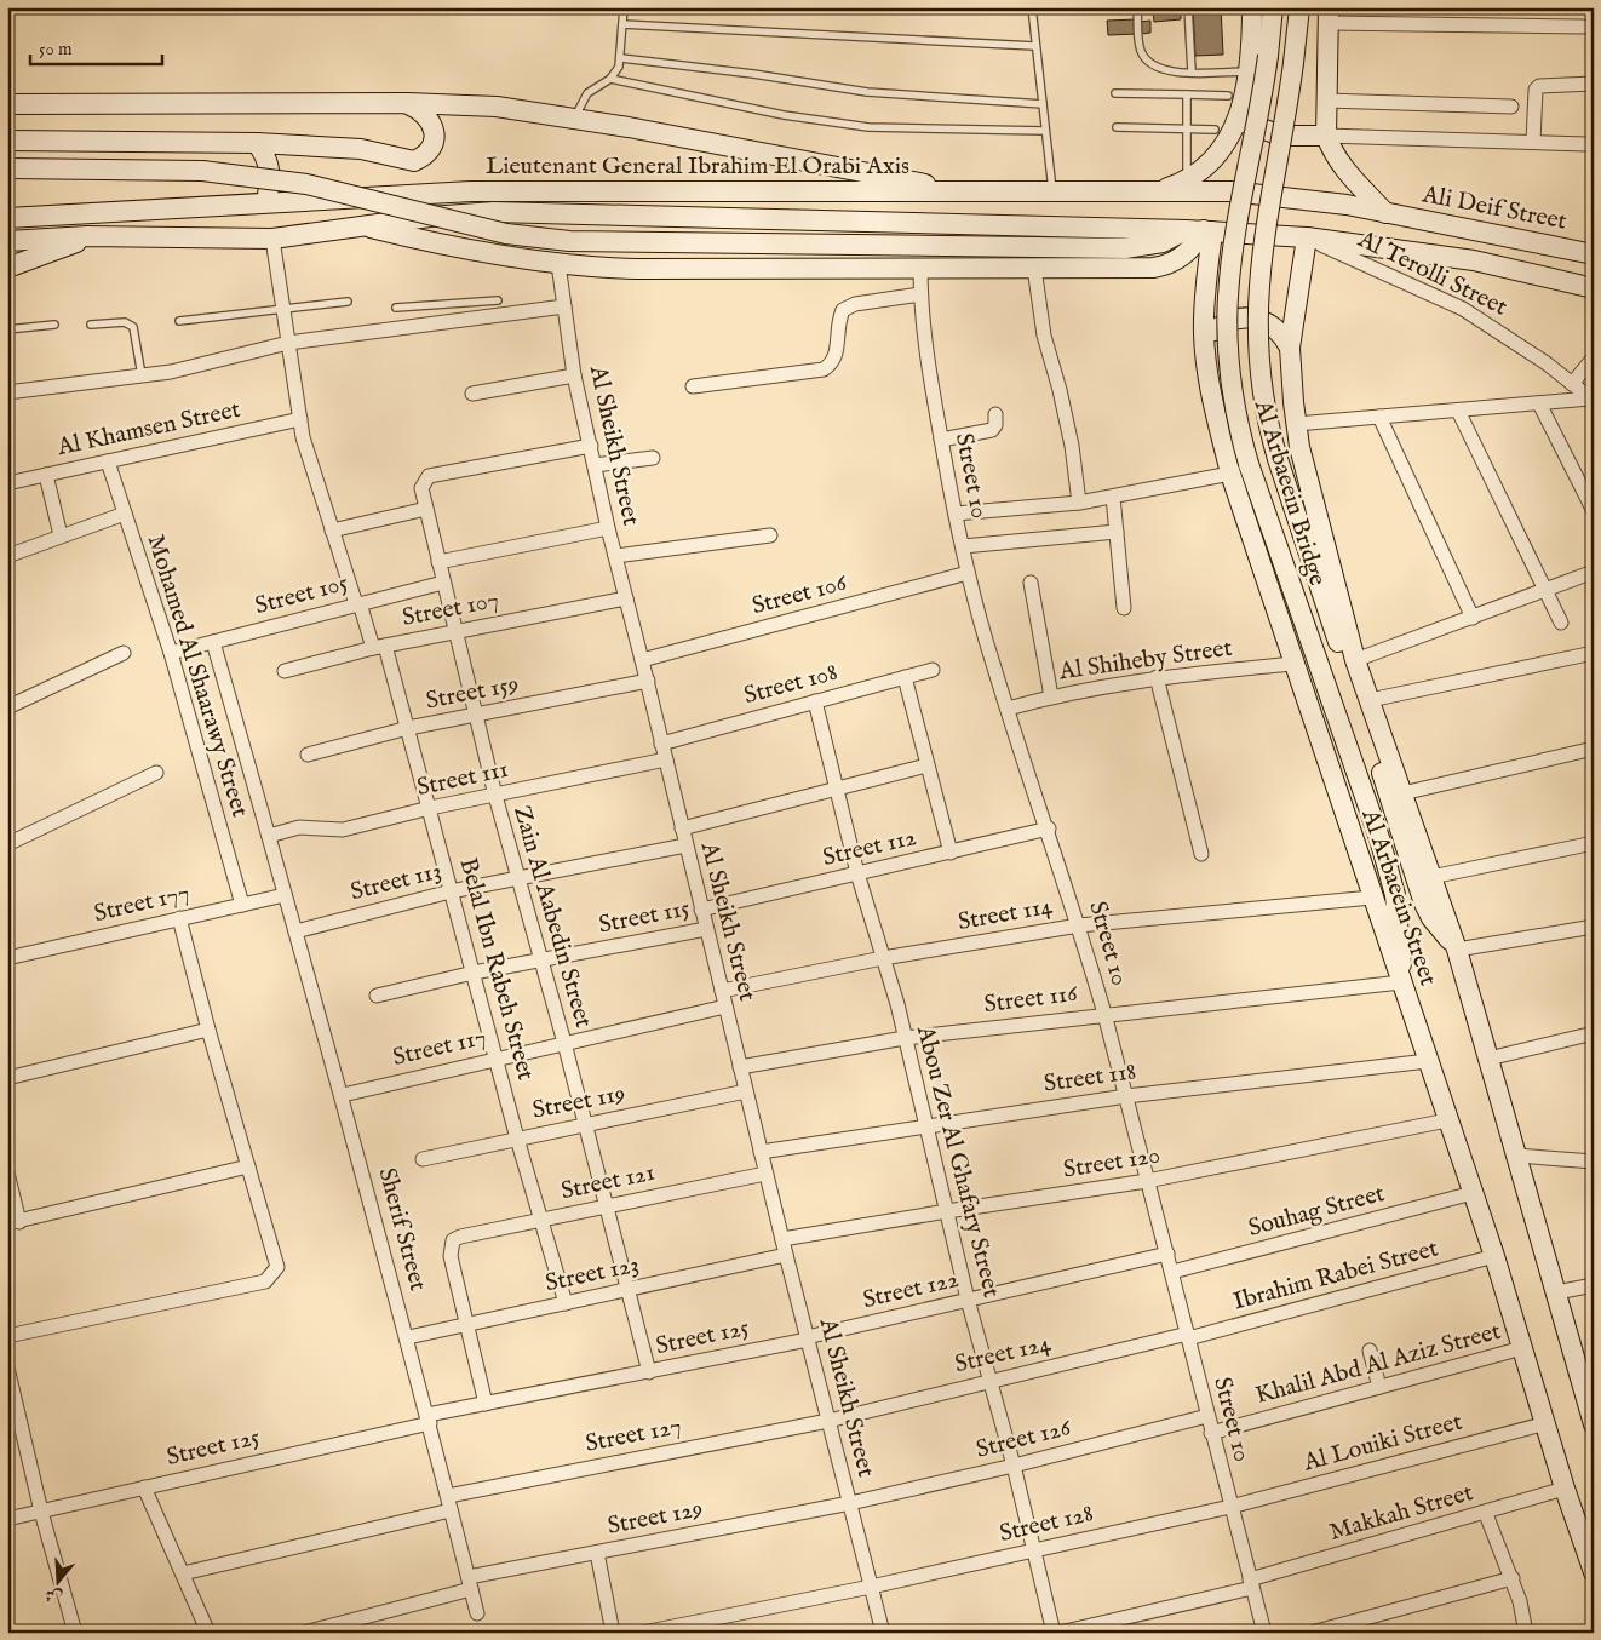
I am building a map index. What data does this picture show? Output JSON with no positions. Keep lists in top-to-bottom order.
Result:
{
  "streets": {
    "main road": [
      "Lieutenant General Ibrahim El Orabi Axis",
      "Ali Deif Street",
      "Al Arbaeein Bridge",
      "Al Arbaeein Street"
    ],
    "street": [
      "Al Terolli Street",
      "Al Khamsen Street",
      "Al Sheikh Street",
      "Street 10",
      "Street 105",
      "Street 106",
      "Street 107",
      "Al Shiheby Street",
      "Mohamed Al Shaarawy Street",
      "Street 108",
      "Street 159",
      "Street 111",
      "Street 112",
      "Street 113",
      "Street 177",
      "Street 114",
      "Zain Al Aabedin Street",
      "Street 115",
      "Belal Ibn Rabeh Street",
      "Street 116",
      "Street 117",
      "Street 118",
      "Street 119",
      "Abou Zer Al Ghafary Street",
      "Street 120",
      "Street 121",
      "Souhag Street",
      "Sherif Street",
      "Street 123",
      "Ibrahim Rabei Street",
      "Street 122",
      "Street 125",
      "Street 124",
      "Khalil Abd Al Aziz Street",
      "Street 127",
      "Street 126",
      "Al Louiki Street",
      "Makkah Street",
      "Street 129",
      "Street 128"
    ]
  },
  "crossings": [
    ["Lieutenant General Ibrahim El Orabi Axis", "Ali Deif Street"],
    ["Lieutenant General Ibrahim El Orabi Axis", "Al Terolli Street"],
    ["Lieutenant General Ibrahim El Orabi Axis", "Al Arbaeein Street"],
    ["Lieutenant General Ibrahim El Orabi Axis", "Belal Ibn Rabeh Street"],
    ["Al Terolli Street", "Al Arbaeein Street"],
    ["Al Khamsen Street", "Mohamed Al Shaarawy Street"],
    ["Al Khamsen Street", "Belal Ibn Rabeh Street"],
    ["Al Sheikh Street", "Street 106"],
    ["Al Sheikh Street", "Street 107"],
    ["Al Sheikh Street", "Street 108"],
    ["Al Sheikh Street", "Street 159"],
    ["Al Sheikh Street", "Street 111"],
    ["Al Sheikh Street", "Street 112"],
    ["Al Sheikh Street", "Street 113"],
    ["Al Sheikh Street", "Street 114"],
    ["Al Sheikh Street", "Zain Al Aabedin Street"],
    ["Al Sheikh Street", "Street 115"],
    ["Al Sheikh Street", "Street 116"],
    ["Al Sheikh Street", "Street 117"],
    ["Al Sheikh Street", "Street 118"],
    ["Al Sheikh Street", "Street 119"],
    ["Al Sheikh Street", "Street 120"],
    ["Al Sheikh Street", "Street 121"],
    ["Al Sheikh Street", "Street 123"],
    ["Al Sheikh Street", "Street 122"],
    ["Al Sheikh Street", "Street 125"],
    ["Al Sheikh Street", "Street 124"],
    ["Al Sheikh Street", "Street 127"],
    ["Al Sheikh Street", "Street 126"],
    ["Al Sheikh Street", "Street 129"],
    ["Al Sheikh Street", "Street 128"],
    ["Street 10", "Street 106"],
    ["Street 10", "Al Shiheby Street"],
    ["Street 10", "Street 112"],
    ["Street 10", "Street 114"],
    ["Street 10", "Street 116"],
    ["Street 10", "Street 118"],
    ["Street 10", "Street 120"],
    ["Street 10", "Souhag Street"],
    ["Street 10", "Ibrahim Rabei Street"],
    ["Street 10", "Street 122"],
    ["Street 10", "Street 124"],
    ["Street 10", "Khalil Abd Al Aziz Street"],
    ["Street 10", "Street 126"],
    ["Street 10", "Al Louiki Street"],
    ["Street 10", "Makkah Street"],
    ["Street 10", "Street 128"],
    ["Al Arbaeein Bridge", "Al Arbaeein Street"],
    ["Al Arbaeein Bridge", "Street 116"],
    ["Street 105", "Mohamed Al Shaarawy Street"],
    ["Street 105", "Zain Al Aabedin Street"],
    ["Street 105", "Belal Ibn Rabeh Street"],
    ["Street 105", "Sherif Street"],
    ["Street 107", "Zain Al Aabedin Street"],
    ["Street 107", "Belal Ibn Rabeh Street"],
    ["Al Shiheby Street", "Al Arbaeein Street"],
    ["Mohamed Al Shaarawy Street", "Street 177"],
    ["Street 108", "Abou Zer Al Ghafary Street"],
    ["Street 159", "Zain Al Aabedin Street"],
    ["Street 159", "Belal Ibn Rabeh Street"],
    ["Street 111", "Zain Al Aabedin Street"],
    ["Street 111", "Belal Ibn Rabeh Street"],
    ["Street 111", "Sherif Street"],
    ["Street 112", "Abou Zer Al Ghafary Street"],
    ["Street 113", "Zain Al Aabedin Street"],
    ["Street 113", "Belal Ibn Rabeh Street"],
    ["Street 113", "Sherif Street"],
    ["Al Arbaeein Street", "Street 114"],
    ["Al Arbaeein Street", "Street 116"],
    ["Al Arbaeein Street", "Street 118"],
    ["Al Arbaeein Street", "Street 120"],
    ["Al Arbaeein Street", "Souhag Street"],
    ["Al Arbaeein Street", "Ibrahim Rabei Street"],
    ["Al Arbaeein Street", "Khalil Abd Al Aziz Street"],
    ["Al Arbaeein Street", "Al Louiki Street"],
    ["Al Arbaeein Street", "Makkah Street"],
    ["Street 177", "Sherif Street"],
    ["Street 114", "Abou Zer Al Ghafary Street"],
    ["Zain Al Aabedin Street", "Street 115"],
    ["Zain Al Aabedin Street", "Street 117"],
    ["Zain Al Aabedin Street", "Street 119"],
    ["Zain Al Aabedin Street", "Street 121"],
    ["Zain Al Aabedin Street", "Street 123"],
    ["Zain Al Aabedin Street", "Street 125"],
    ["Street 115", "Belal Ibn Rabeh Street"],
    ["Belal Ibn Rabeh Street", "Street 117"],
    ["Belal Ibn Rabeh Street", "Street 119"],
    ["Belal Ibn Rabeh Street", "Street 121"],
    ["Belal Ibn Rabeh Street", "Street 123"],
    ["Street 116", "Abou Zer Al Ghafary Street"],
    ["Street 117", "Sherif Street"],
    ["Street 118", "Abou Zer Al Ghafary Street"],
    ["Abou Zer Al Ghafary Street", "Street 120"],
    ["Abou Zer Al Ghafary Street", "Street 122"],
    ["Abou Zer Al Ghafary Street", "Street 124"],
    ["Abou Zer Al Ghafary Street", "Street 126"],
    ["Abou Zer Al Ghafary Street", "Street 128"],
    ["Street 121", "Street 123"],
    ["Sherif Street", "Street 123"],
    ["Sherif Street", "Street 125"],
    ["Sherif Street", "Street 127"],
    ["Sherif Street", "Street 129"],
    ["Ibrahim Rabei Street", "Street 124"],
    ["Street 122", "Street 125"],
    ["Street 124", "Street 127"],
    ["Street 126", "Street 129"],
    ["Al Louiki Street", "Street 128"]
  ],
  "scale_bar": "50 m",
  "north": "bottom"
}
